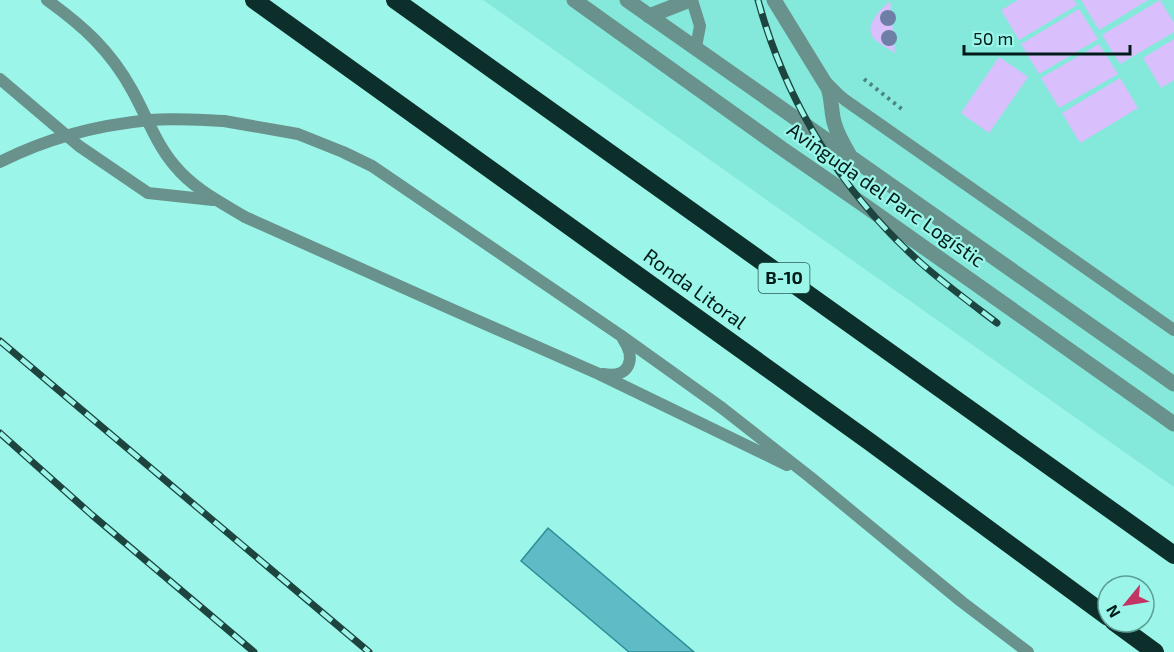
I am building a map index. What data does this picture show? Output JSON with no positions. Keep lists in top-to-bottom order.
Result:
{
  "streets": {
    "highway": ["B-10", "Ronda Litoral"],
    "street": ["Avinguda del Parc Logístic"]
  },
  "scale_bar": "50 m",
  "north": "bottom left"
}
